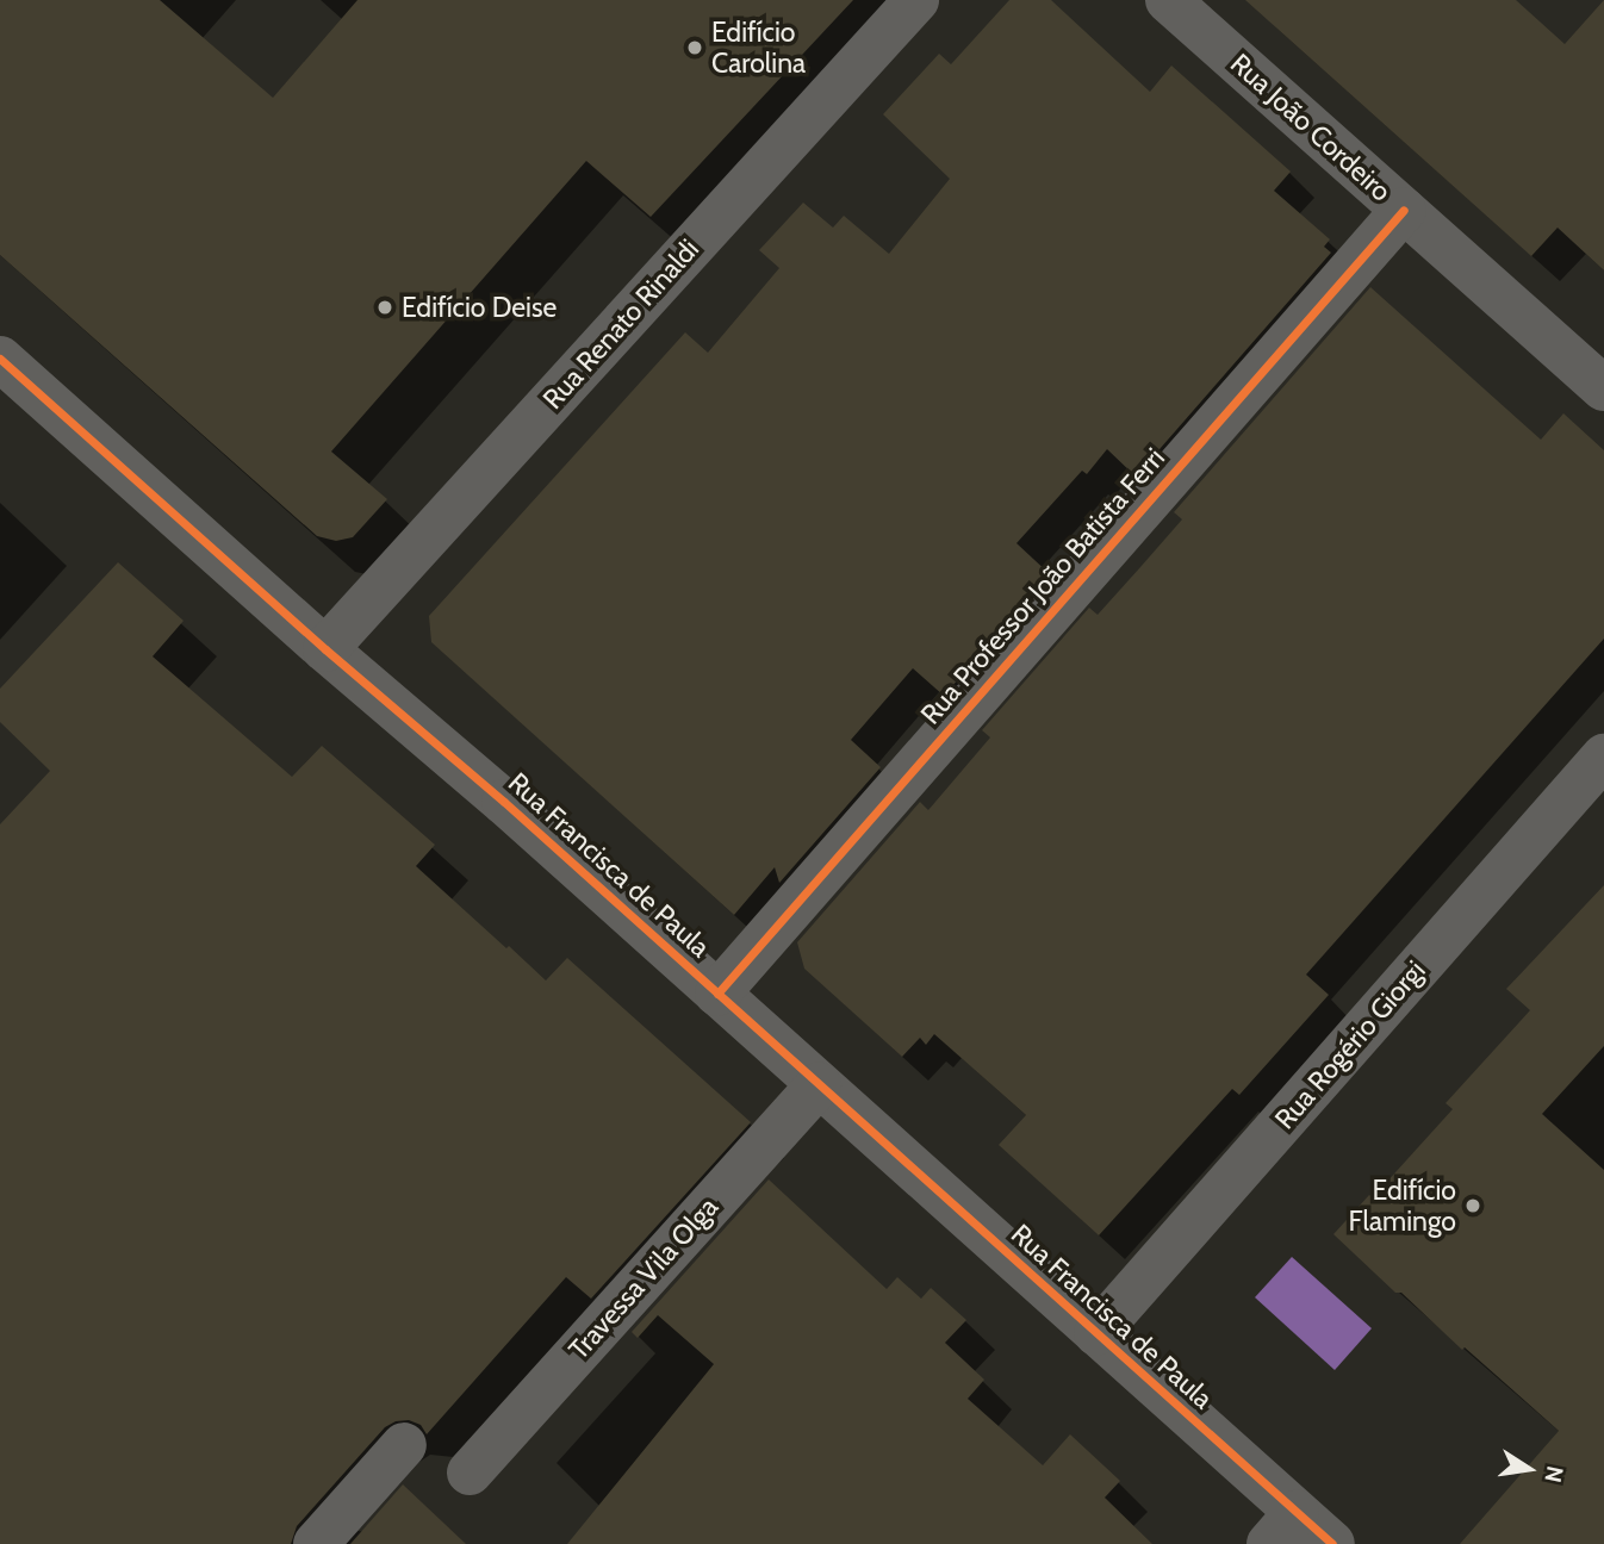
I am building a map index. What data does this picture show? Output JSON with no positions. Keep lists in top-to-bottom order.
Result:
{
  "streets": {
    "street": [
      "Rua João Cordeiro",
      "Rua Renato Rinaldi",
      "Rua Professor João Batista Ferri",
      "Rua Francisca de Paula",
      "Rua Rogério Giorgi",
      "Travessa Vila Olga"
    ]
  },
  "crossings": [
    ["Rua João Cordeiro", "Rua Professor João Batista Ferri"],
    ["Rua Renato Rinaldi", "Rua Francisca de Paula"],
    ["Rua Professor João Batista Ferri", "Rua Francisca de Paula"],
    ["Rua Francisca de Paula", "Rua Rogério Giorgi"],
    ["Rua Francisca de Paula", "Travessa Vila Olga"]
  ],
  "places": ["Edifício Carolina", "Edifício Deise", "Edifício Flamingo"],
  "north": "right"
}
